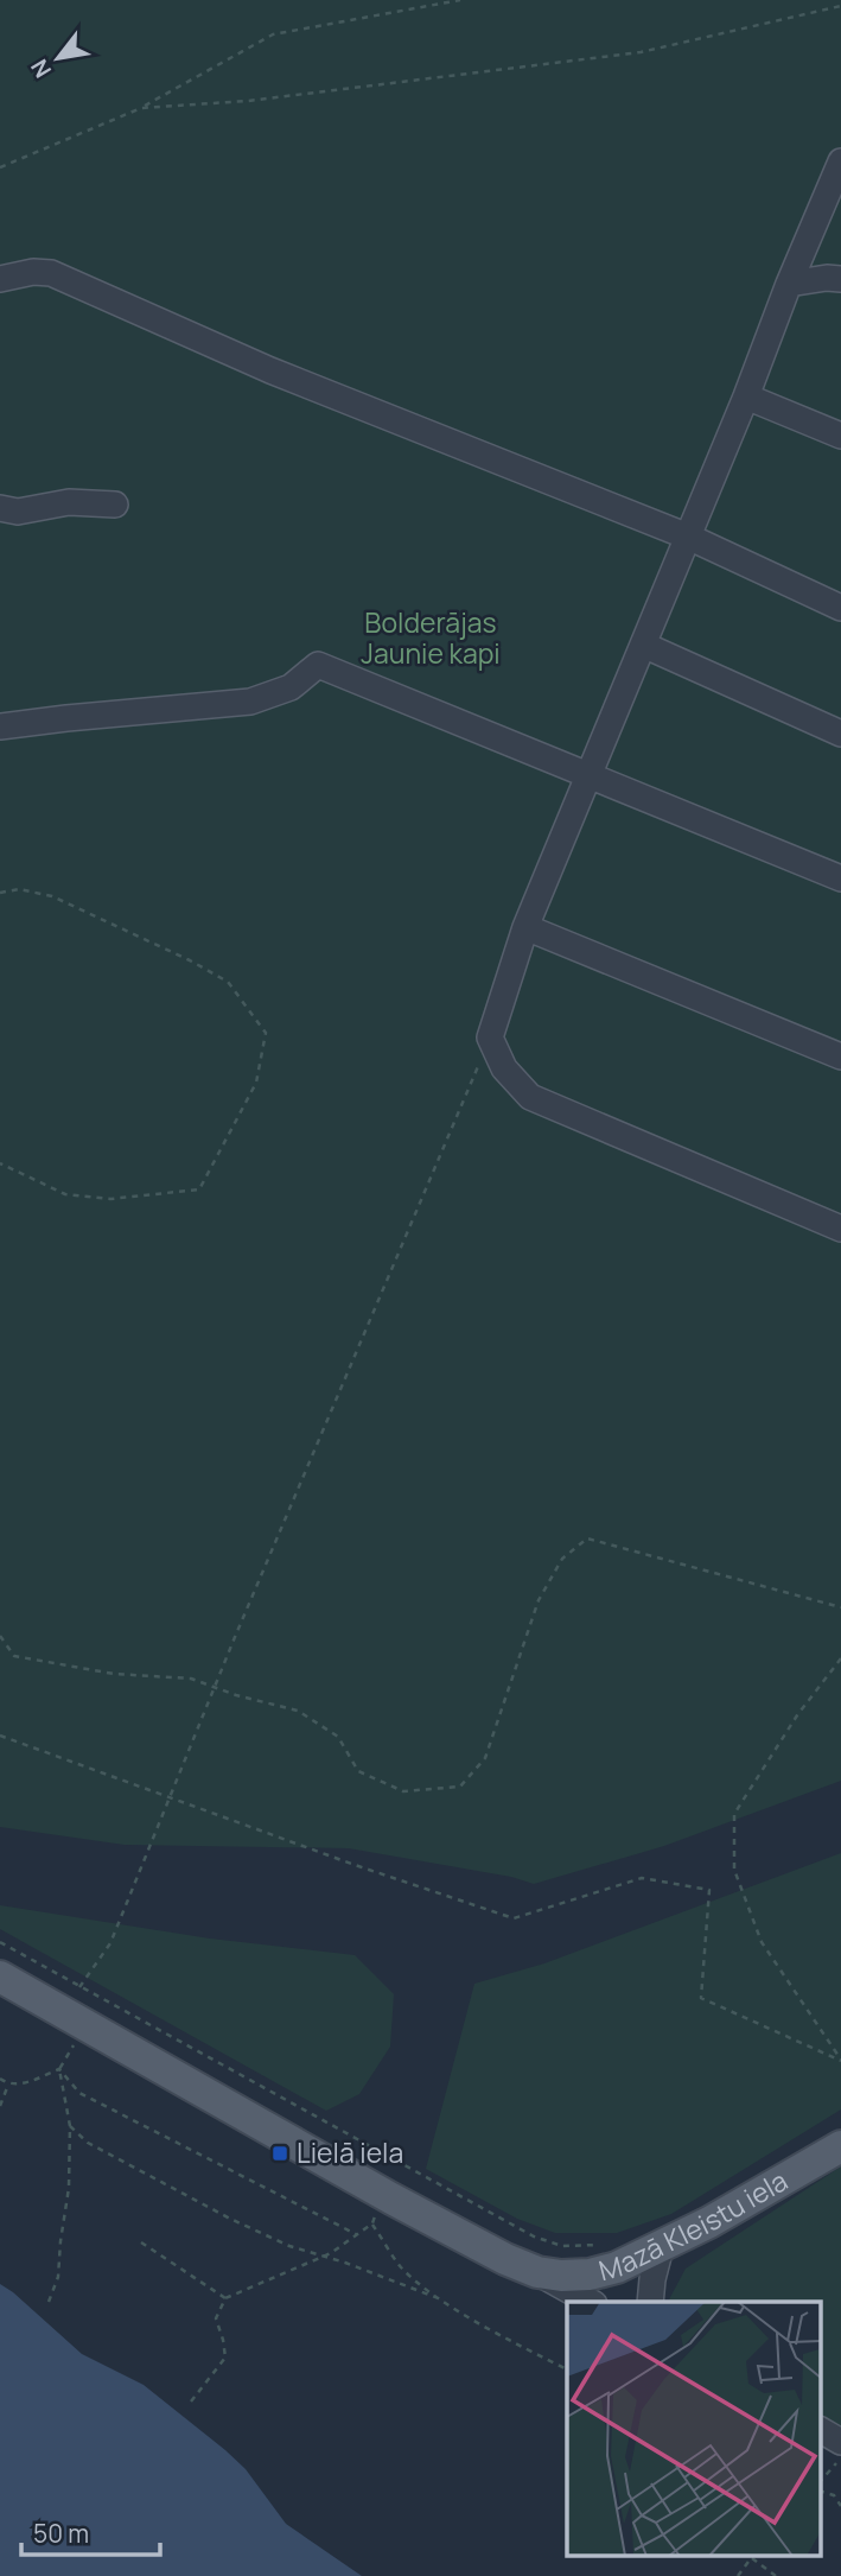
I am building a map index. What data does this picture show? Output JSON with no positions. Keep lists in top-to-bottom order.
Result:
{
  "streets": {
    "main road": ["Mazā Kleistu iela"]
  },
  "parks": ["Bolderājas Jaunie kapi"],
  "places": {
    "transit": ["Lielā iela"]
  },
  "scale_bar": "50 m",
  "north": "bottom left"
}
